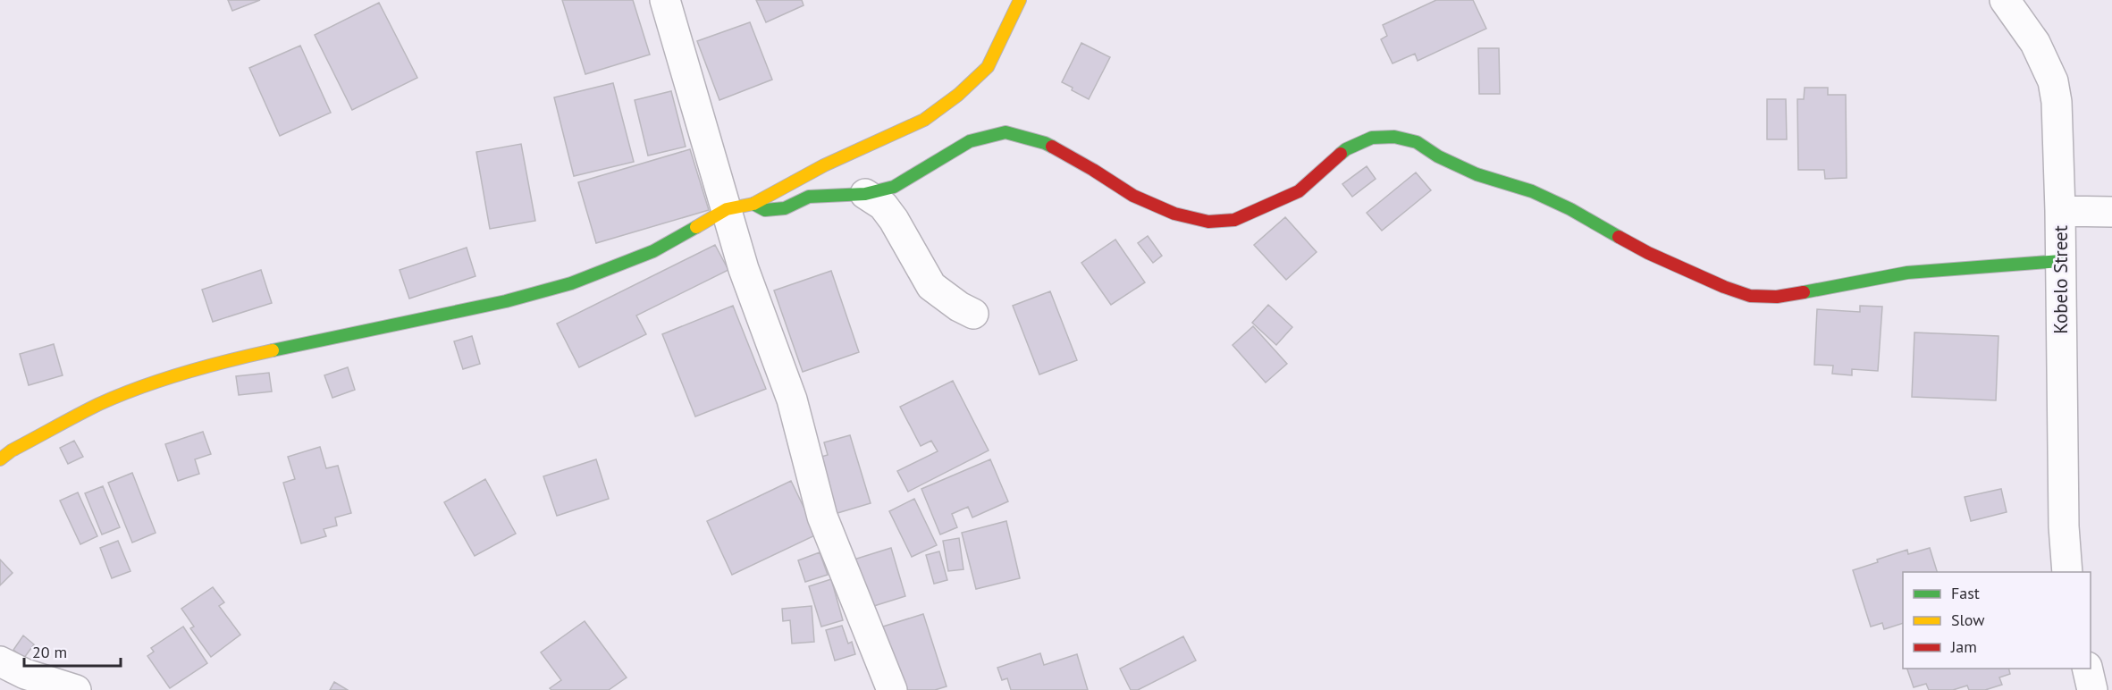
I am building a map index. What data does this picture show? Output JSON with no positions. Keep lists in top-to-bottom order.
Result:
{
  "streets": {
    "street": ["Kobelo Street"]
  },
  "legend": ["Fast", "Slow", "Jam"],
  "scale_bar": "20 m"
}
